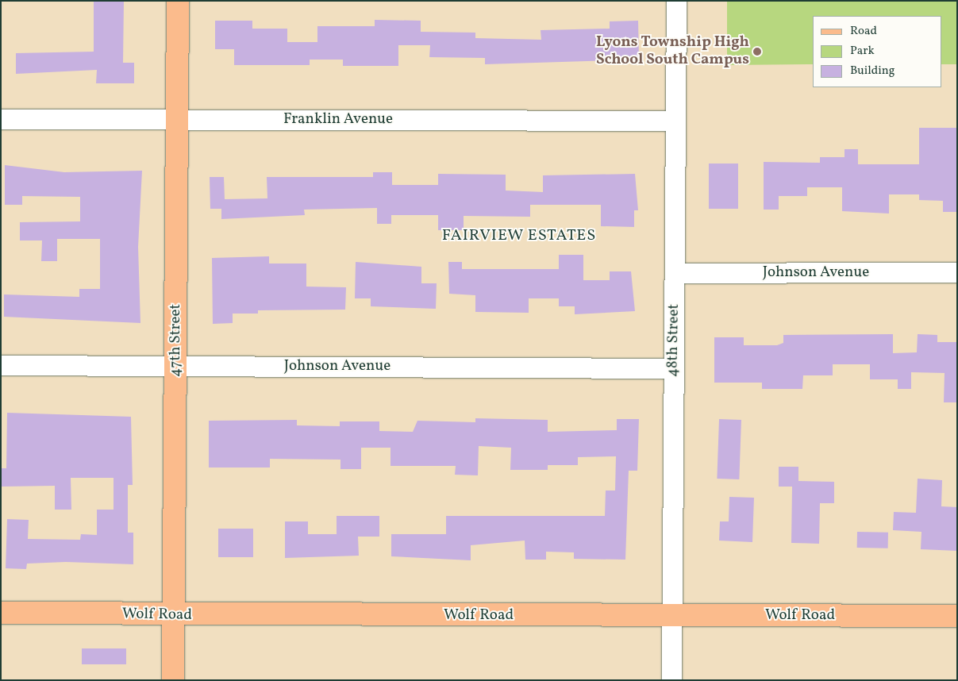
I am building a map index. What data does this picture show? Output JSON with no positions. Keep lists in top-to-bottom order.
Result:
{
  "streets": {
    "main road": ["47th Street", "Wolf Road"],
    "street": ["Franklin Avenue", "Johnson Avenue", "48th Street"]
  },
  "crossings": [
    ["Franklin Avenue", "47th Street"],
    ["Franklin Avenue", "48th Street"],
    ["Johnson Avenue", "47th Street"],
    ["Johnson Avenue", "48th Street"],
    ["47th Street", "Wolf Road"],
    ["48th Street", "Wolf Road"]
  ],
  "districts": ["FAIRVIEW ESTATES"],
  "places": ["Lyons Township High School South Campus"],
  "legend": ["Road", "Park", "Building"]
}
